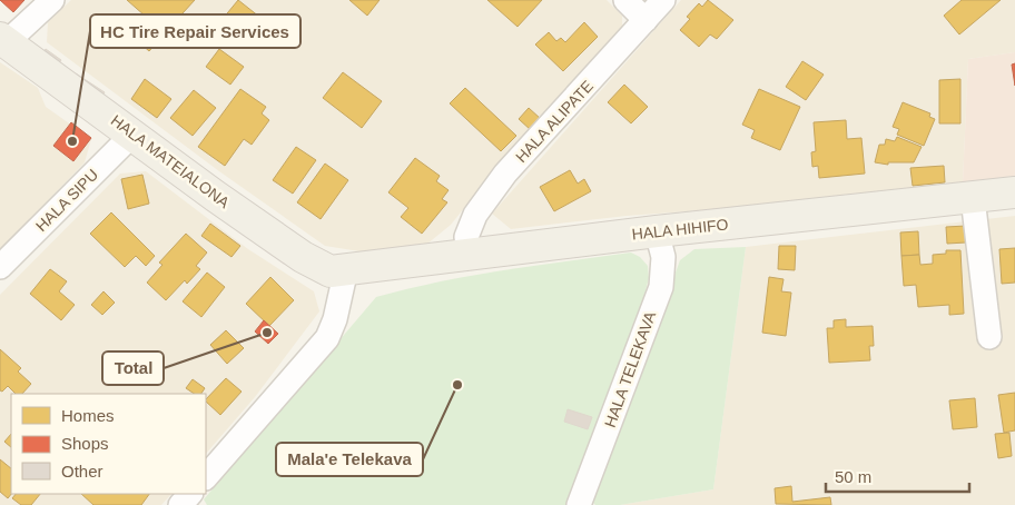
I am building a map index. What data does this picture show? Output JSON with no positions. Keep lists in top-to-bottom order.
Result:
{
  "streets": {
    "main road": ["HALA MATEIALONA", "HALA HIHIFO"],
    "street": ["HALA ALIPATE", "HALA SIPU", "HALA TELEKAVA"]
  },
  "crossings": [
    ["HALA ALIPATE", "HALA HIHIFO"],
    ["HALA MATEIALONA", "HALA SIPU"],
    ["HALA MATEIALONA", "HALA HIHIFO"],
    ["HALA HIHIFO", "HALA TELEKAVA"]
  ],
  "places": ["HC Tire Repair Services", "Total", "Mala'e Telekava"],
  "legend": ["Homes", "Shops", "Other"],
  "scale_bar": "50 m"
}
